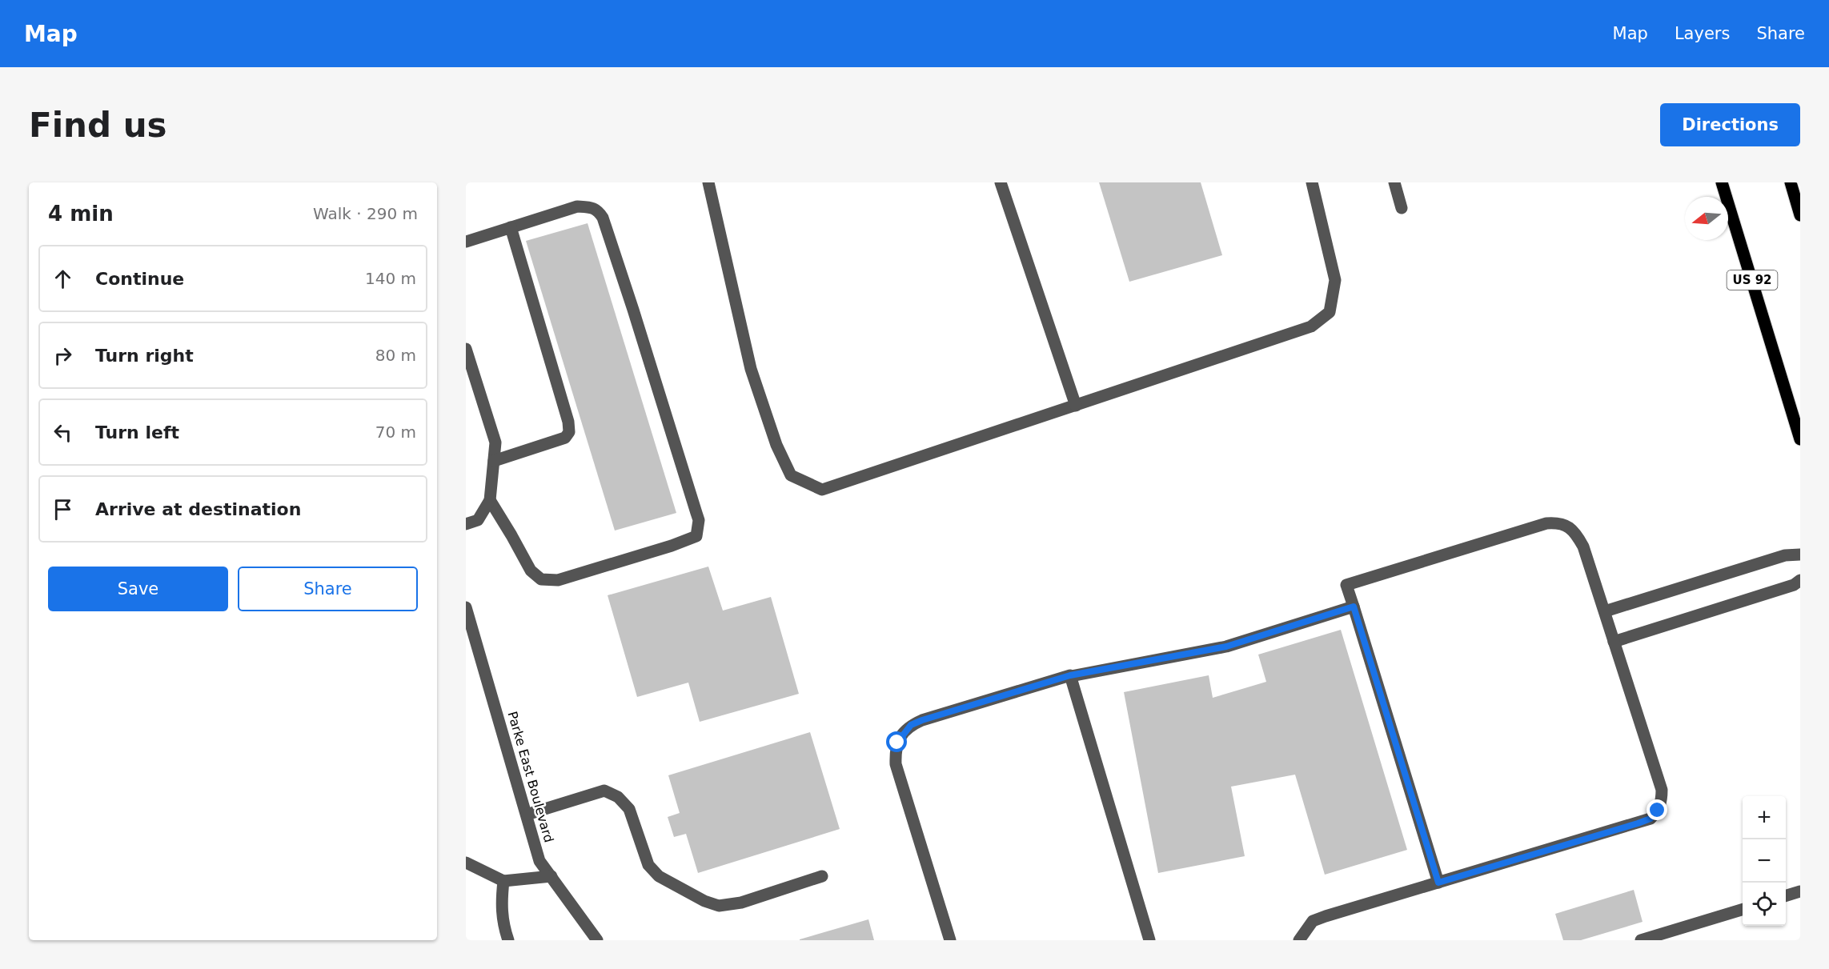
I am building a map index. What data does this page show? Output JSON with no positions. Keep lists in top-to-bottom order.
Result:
{
  "streets": {
    "main road": ["US 92"],
    "street": ["Parke East Boulevard"]
  },
  "north": "left",
  "page": {
    "header": "Map",
    "nav": ["Map", "Layers", "Share"],
    "buttons": [
      "Directions",
      ["Save", "Share"]
    ],
    "title": "Find us",
    "heading": ["4 min", "Walk · 290 m"],
    "list": [
      ["Continue", "140 m"],
      ["Turn right", "80 m"],
      ["Turn left", "70 m"],
      "Arrive at destination"
    ],
    "map_buttons": ["+", "−"]
  }
}
